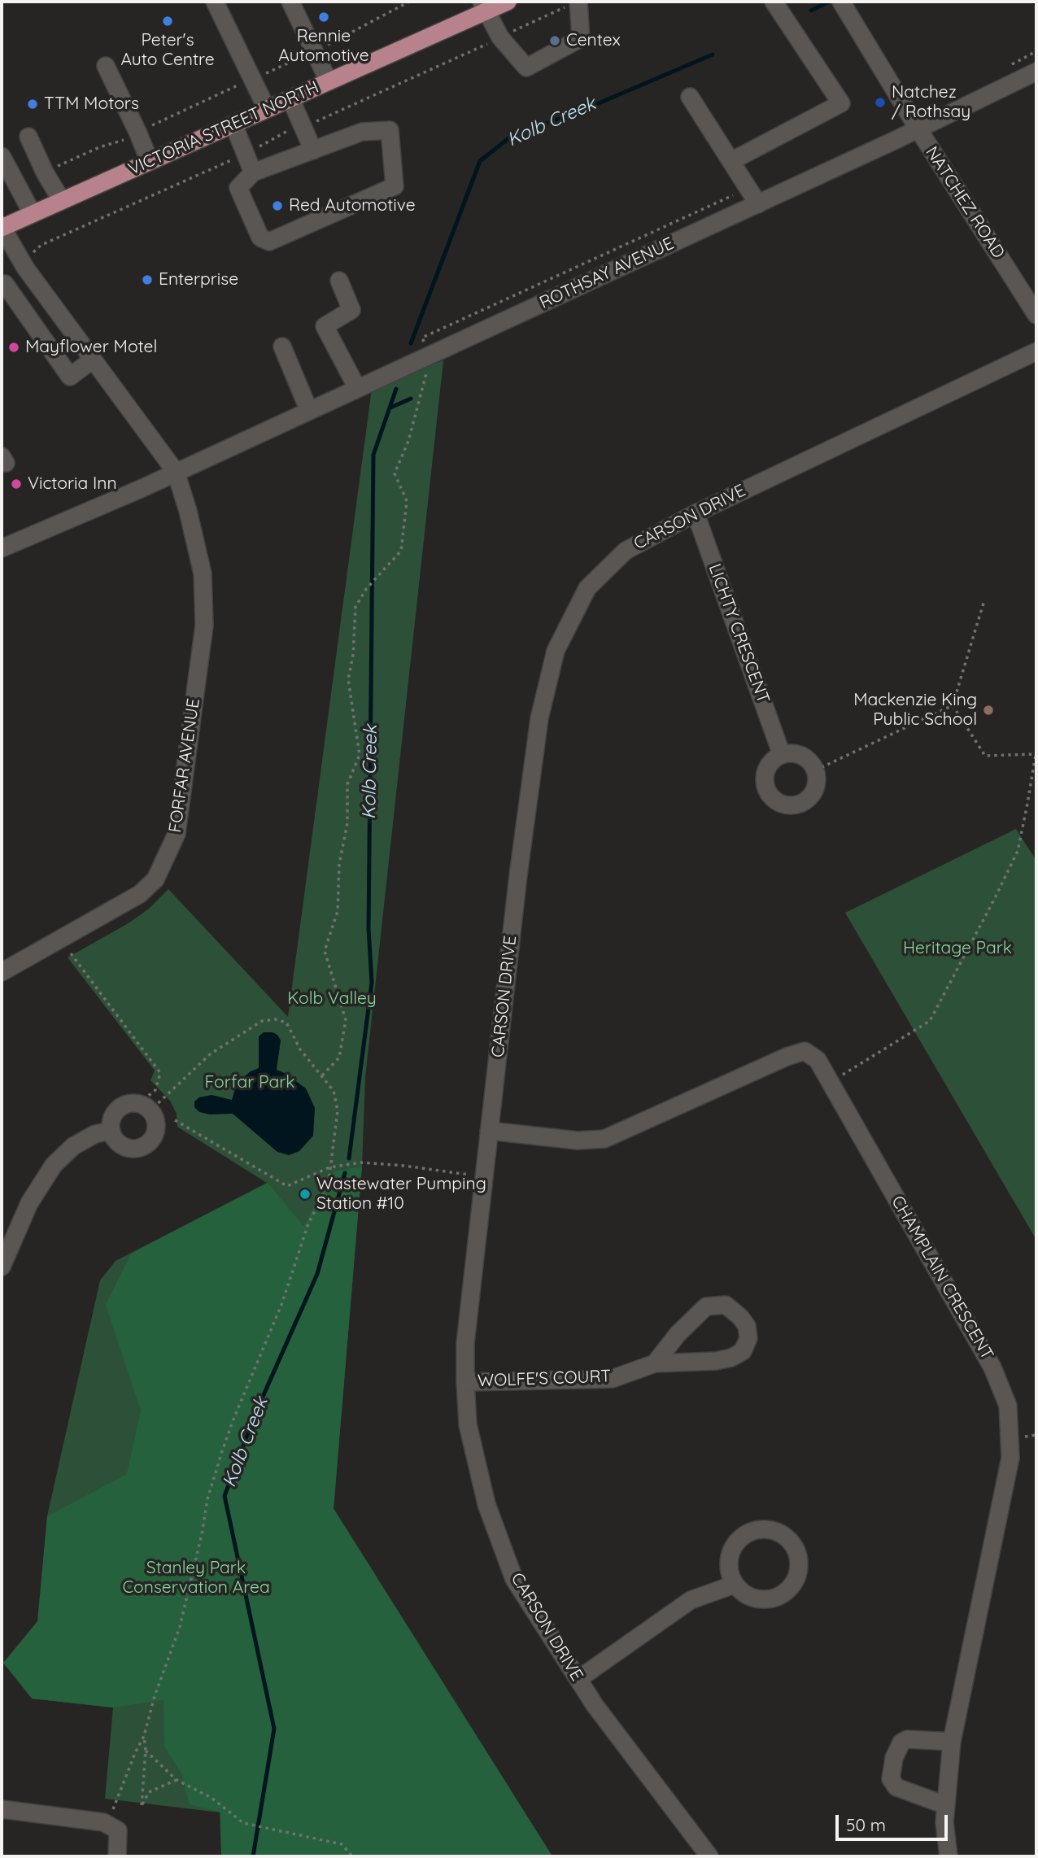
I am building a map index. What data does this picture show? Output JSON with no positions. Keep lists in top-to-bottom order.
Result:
{
  "streets": {
    "main road": ["VICTORIA STREET NORTH"],
    "street": [
      "NATCHEZ ROAD",
      "ROTHSAY AVENUE",
      "CARSON DRIVE",
      "LICHTY CRESCENT",
      "FORFAR AVENUE",
      "CHAMPLAIN CRESCENT",
      "WOLFE'S COURT"
    ]
  },
  "crossings": [
    ["VICTORIA STREET NORTH", "FORFAR AVENUE"],
    ["NATCHEZ ROAD", "ROTHSAY AVENUE"],
    ["ROTHSAY AVENUE", "FORFAR AVENUE"],
    ["CARSON DRIVE", "LICHTY CRESCENT"],
    ["CARSON DRIVE", "CHAMPLAIN CRESCENT"],
    ["CARSON DRIVE", "WOLFE'S COURT"]
  ],
  "water": ["Kolb Creek"],
  "parks": [
    "Heritage Park",
    "Kolb Valley",
    "Forfar Park",
    "Stanley Park Conservation Area"
  ],
  "places": [
    "Rennie Automotive",
    "Peter's Auto Centre",
    "Centex",
    "Natchez / Rothsay",
    "TTM Motors",
    "Red Automotive",
    "Enterprise",
    "Mayflower Motel",
    "Victoria Inn",
    "Mackenzie King Public School",
    "Wastewater Pumping Station #10"
  ],
  "scale_bar": "50 m"
}
